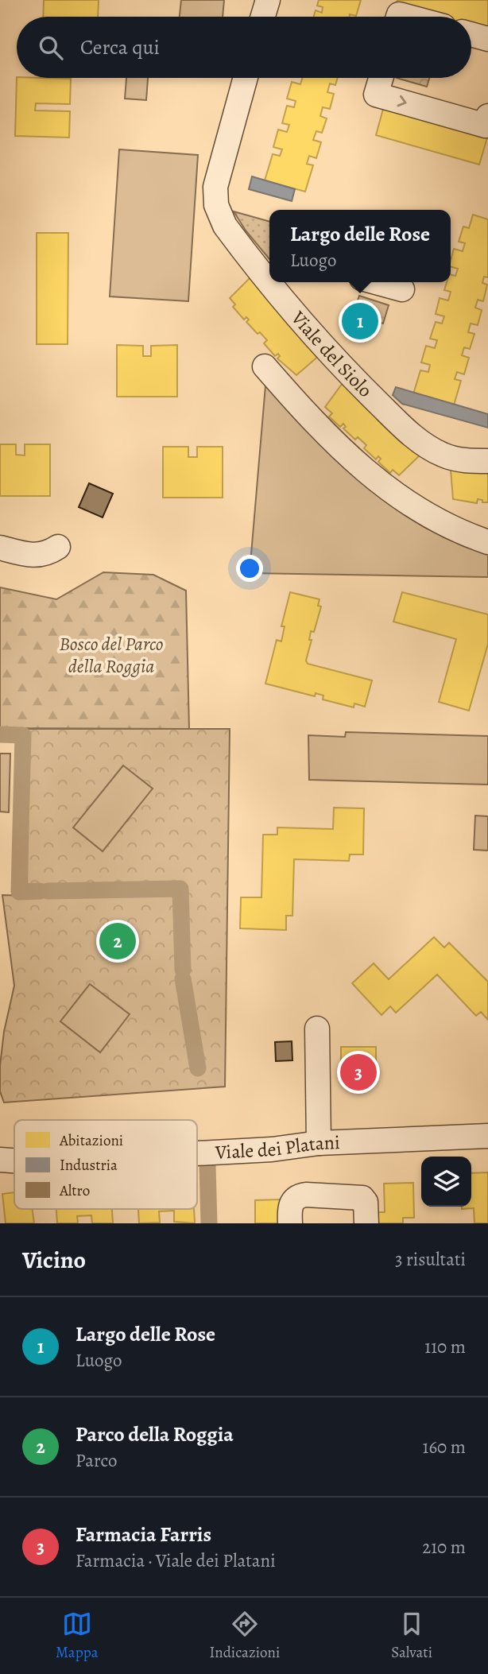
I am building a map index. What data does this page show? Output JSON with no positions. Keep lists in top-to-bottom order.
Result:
{
  "streets": {
    "street": ["Viale del Siolo", "Viale dei Platani"]
  },
  "parks": ["Bosco del Parco della Roggia"],
  "legend": ["Abitazioni", "Industria", "Altro"],
  "page": {
    "search": "Cerca qui",
    "popup": ["Largo delle Rose", "Luogo"],
    "pins": ["1", "2", "3"],
    "heading": ["Vicino", "3 risultati"],
    "list": [
      {
        "mark": "1",
        "name": "Largo delle Rose",
        "note": "Luogo",
        "value": "110 m"
      },
      {
        "mark": "2",
        "name": "Parco della Roggia",
        "note": "Parco",
        "value": "160 m"
      },
      {
        "mark": "3",
        "name": "Farmacia Farris",
        "note": "Farmacia · Viale dei Platani",
        "value": "210 m"
      }
    ],
    "nav": ["Mappa", "Indicazioni", "Salvati"]
  }
}
